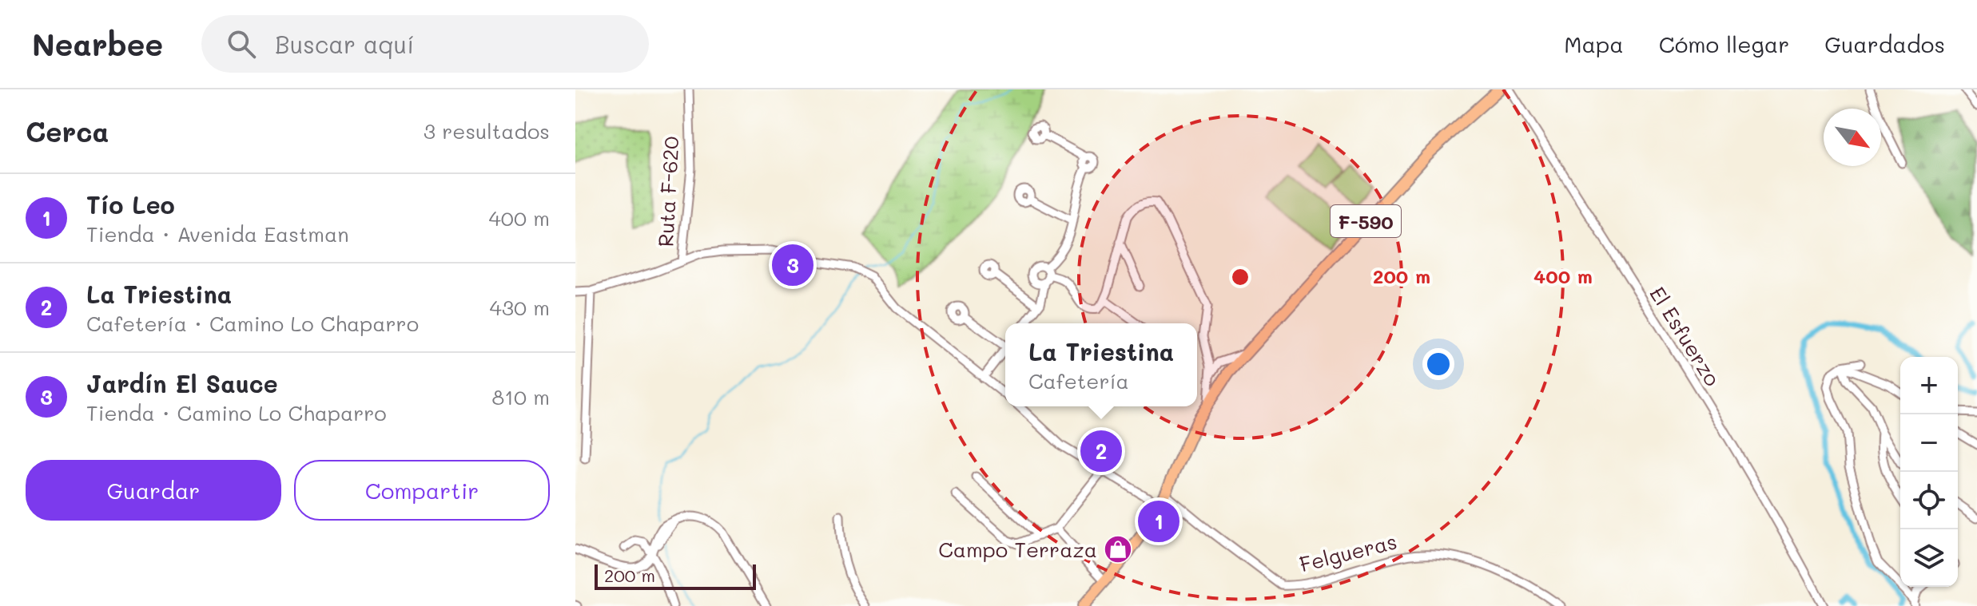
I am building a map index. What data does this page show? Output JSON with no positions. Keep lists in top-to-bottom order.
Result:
{
  "streets": {
    "main road": ["F-590"],
    "street": ["Ruta F-620", "El Esfuerzo", "Felgueras"]
  },
  "crossings": [
    ["F-590", "Felgueras"]
  ],
  "places": {
    "shop": ["Campo Terraza"]
  },
  "scale_bar": "200 m",
  "north": "bottom right",
  "page": {
    "header": "Nearbee",
    "search": "Buscar aquí",
    "nav": ["Mapa", "Cómo llegar", "Guardados"],
    "heading": ["Cerca", "3 resultados"],
    "list": [
      {
        "mark": "1",
        "name": "Tío Leo",
        "note": "Tienda · Avenida Eastman",
        "value": "400 m"
      },
      {
        "mark": "2",
        "name": "La Triestina",
        "note": "Cafetería · Camino Lo Chaparro",
        "value": "430 m"
      },
      {
        "mark": "3",
        "name": "Jardín El Sauce",
        "note": "Tienda · Camino Lo Chaparro",
        "value": "810 m"
      }
    ],
    "pins": ["3", "2", "1"],
    "popup": ["La Triestina", "Cafetería"],
    "map_buttons": ["+", "−"],
    "buttons": ["Guardar", "Compartir"],
    "scale": "200 m"
  },
  "rings": ["200 m", "400 m"]
}
